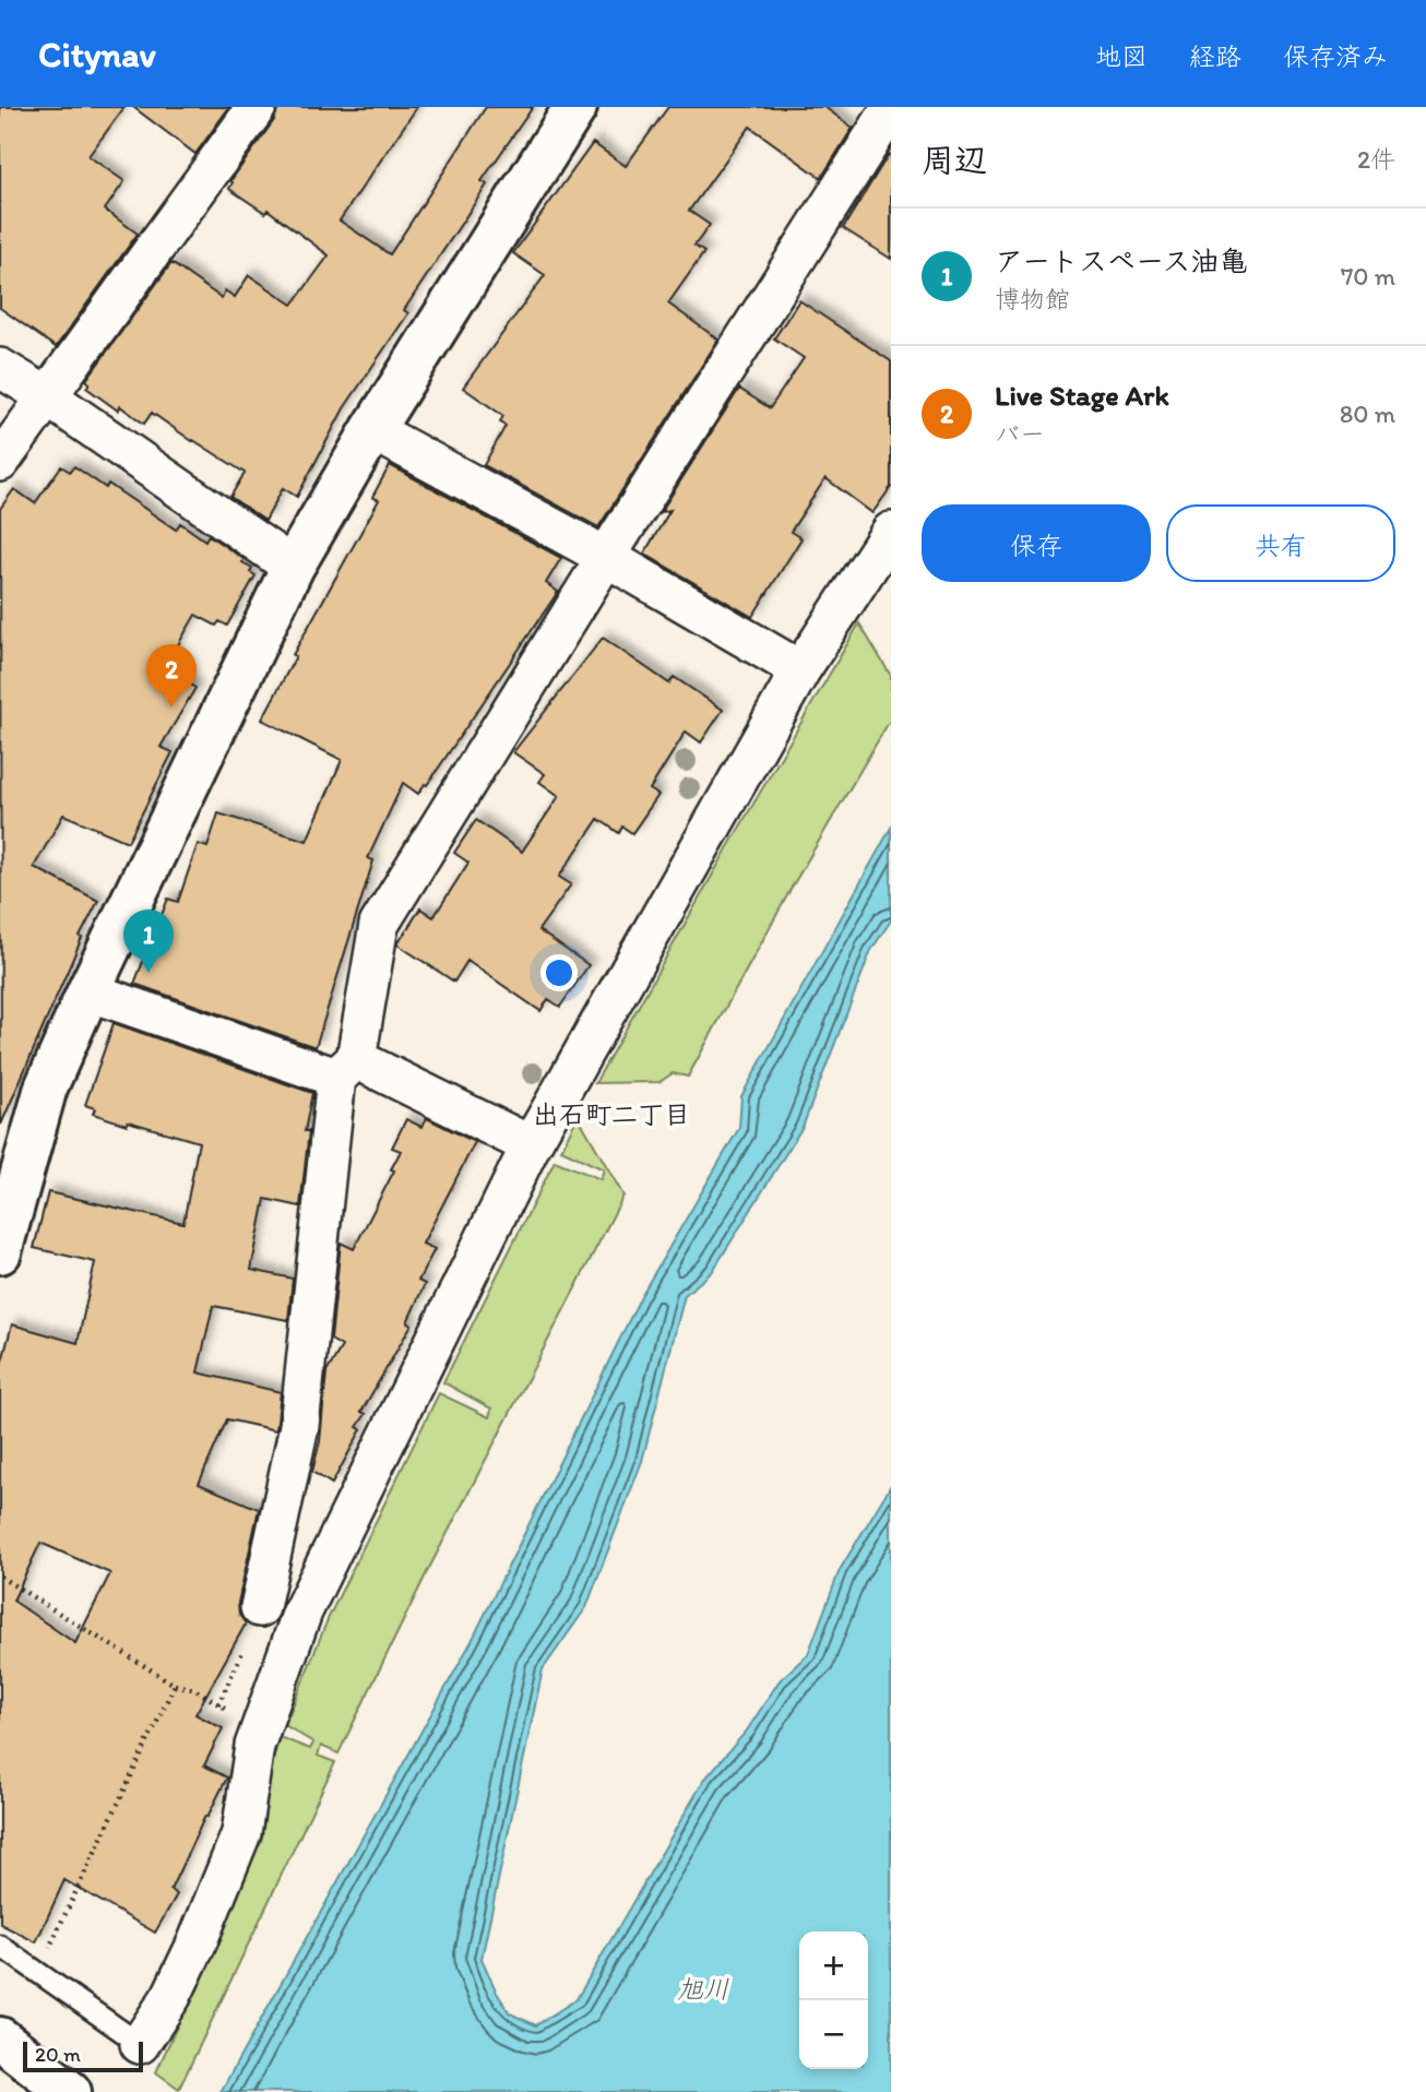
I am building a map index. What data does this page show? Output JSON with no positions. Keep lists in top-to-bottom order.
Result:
{
  "districts": ["出石町二丁目"],
  "water": ["旭川"],
  "scale_bar": "20 m",
  "page": {
    "header": "Citynav",
    "nav": ["地図", "経路", "保存済み"],
    "heading": ["周辺", "2件"],
    "list": [
      {
        "mark": "1",
        "name": "アートスペース油亀",
        "note": "博物館",
        "value": "70 m"
      },
      {
        "mark": "2",
        "name": "Live Stage Ark",
        "note": "バー",
        "value": "80 m"
      }
    ],
    "buttons": ["保存", "共有"],
    "pins": ["2", "1"],
    "map_buttons": ["+", "−"],
    "scale": "20 m"
  }
}
